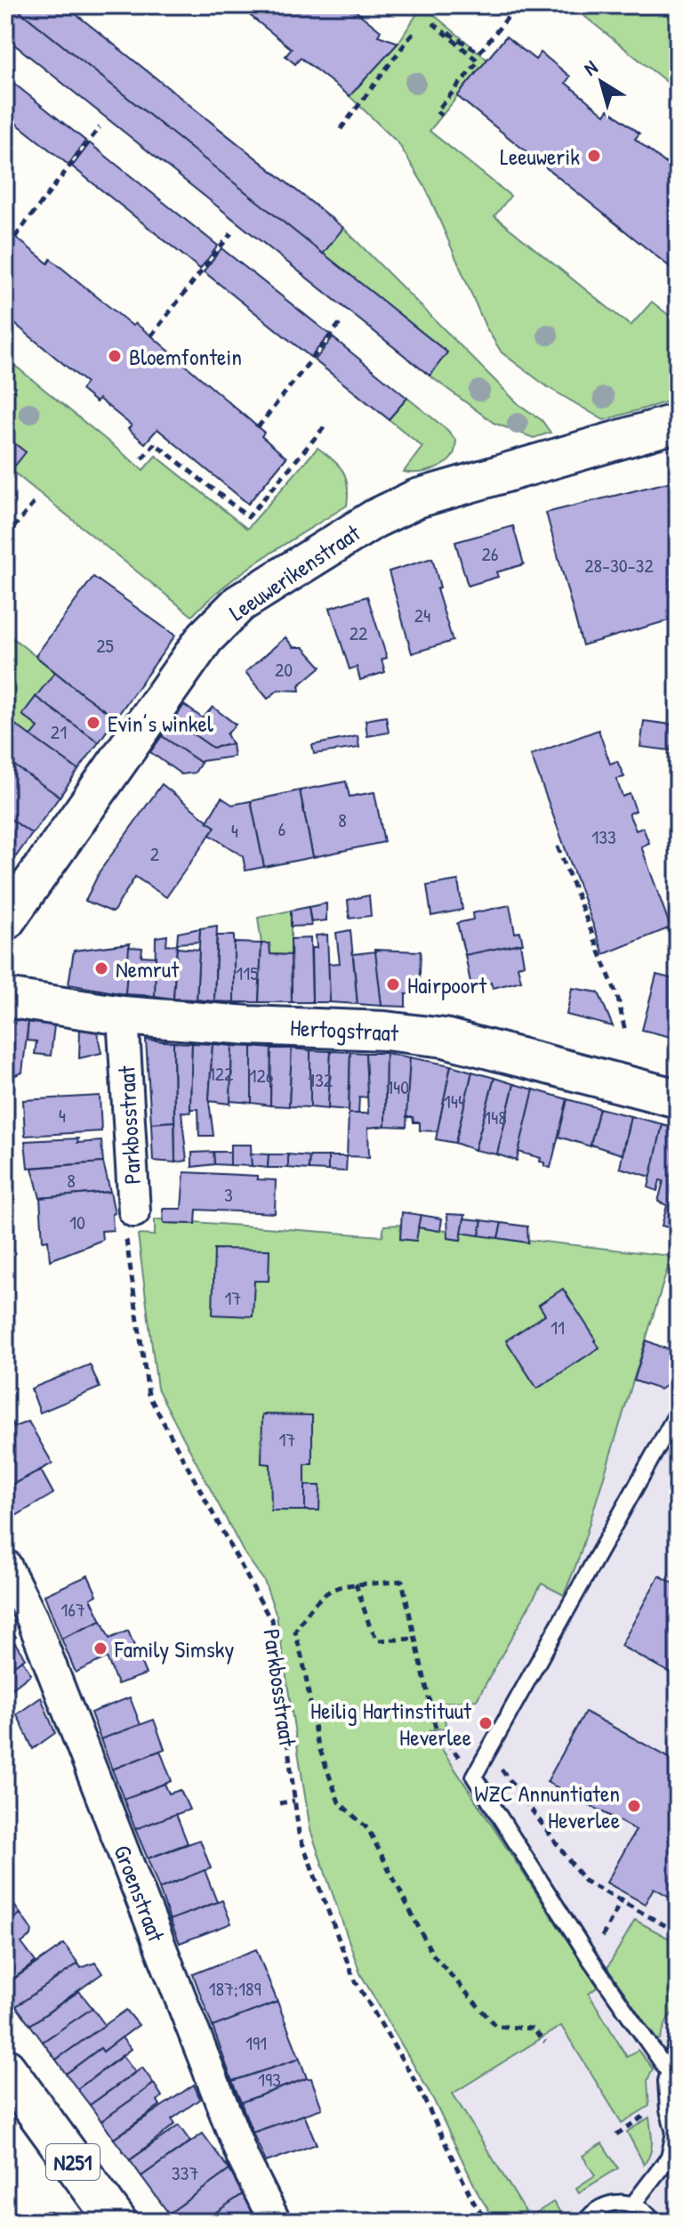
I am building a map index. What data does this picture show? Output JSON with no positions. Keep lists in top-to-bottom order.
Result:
{
  "streets": {
    "main road": ["N251"],
    "street": [
      "Leeuwerikenstraat",
      "Hertogstraat",
      "Parkbosstraat",
      "Groenstraat"
    ]
  },
  "crossings": [
    ["Hertogstraat", "Parkbosstraat"]
  ],
  "places": [
    "Leeuwerik",
    "Bloemfontein",
    "Evin’s winkel",
    "Nemrut",
    "Hairpoort",
    "Family Simsky",
    "Heilig Hartinstituut Heverlee",
    "WZC Annuntiaten Heverlee"
  ],
  "house_numbers": [
    "26",
    "28-30-32",
    "24",
    "22",
    "25",
    "20",
    "21",
    "8",
    "6",
    "4",
    "133",
    "2",
    "115",
    "122",
    "126",
    "132",
    "140",
    "144",
    "4",
    "148",
    "8",
    "3",
    "10",
    "17",
    "11",
    "17",
    "167",
    "187;189",
    "191",
    "193",
    "337"
  ],
  "north": "top left"
}
